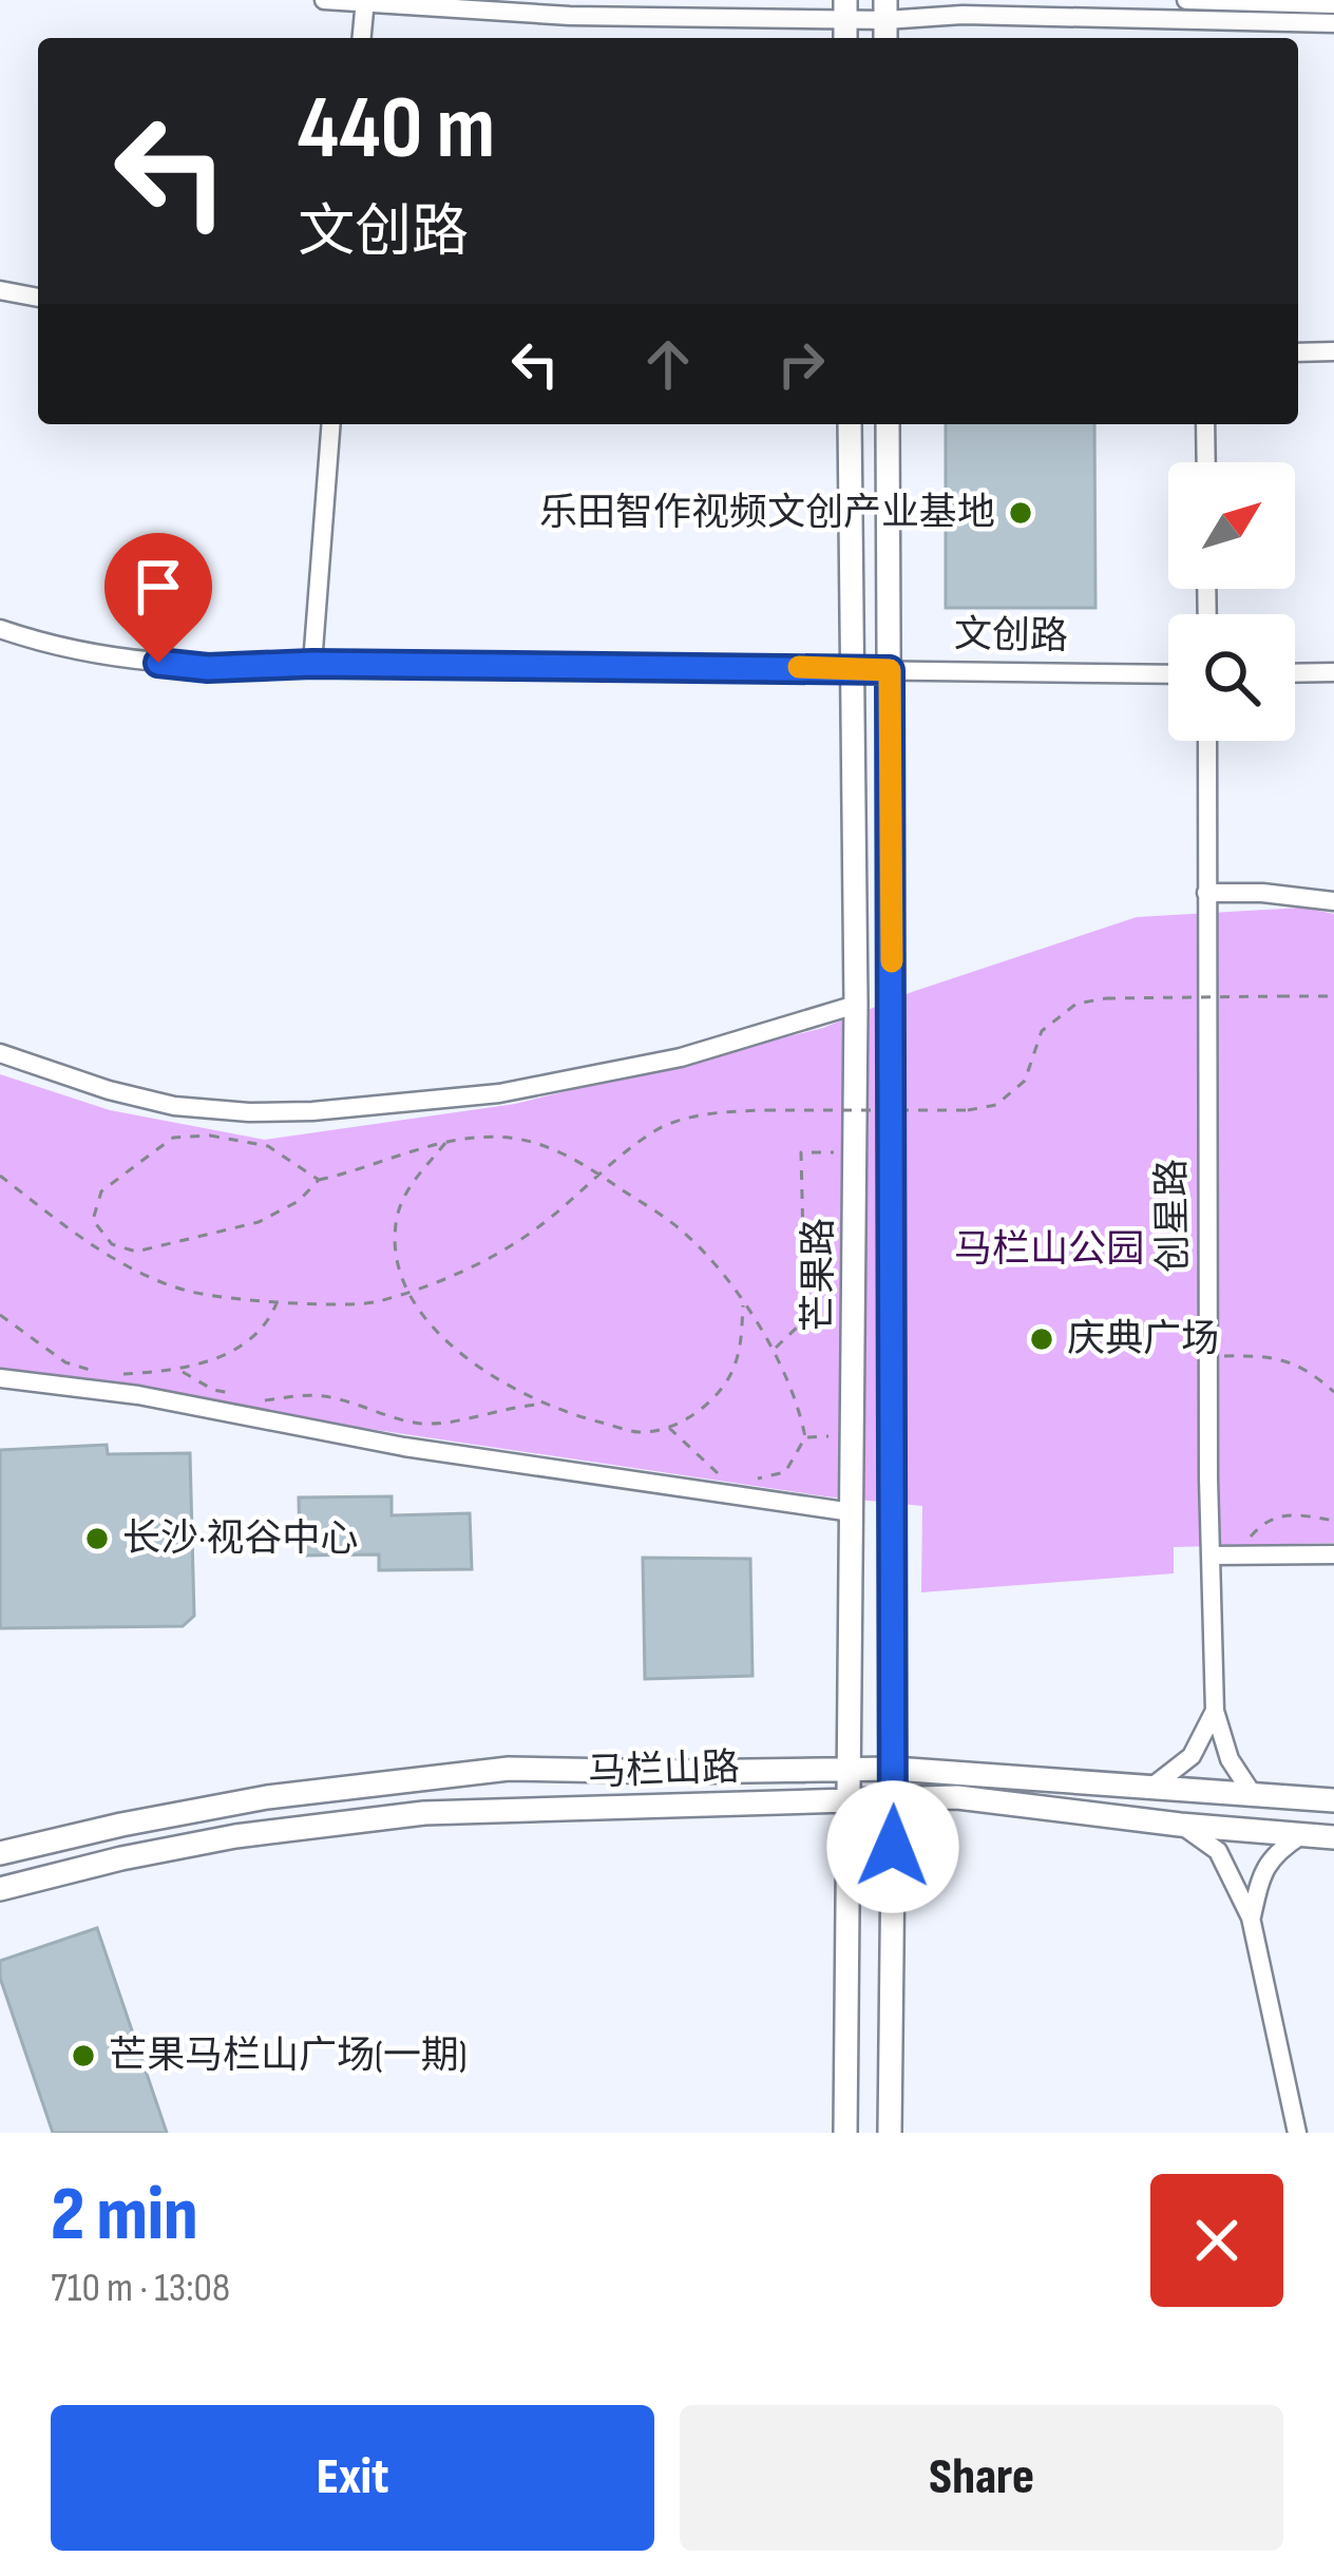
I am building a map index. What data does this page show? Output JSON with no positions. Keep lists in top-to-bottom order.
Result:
{
  "streets": {
    "main road": ["芒果路", "马栏山路"],
    "street": ["文创路", "创星路"]
  },
  "crossings": [
    ["文创路", "芒果路"],
    ["芒果路", "马栏山路"]
  ],
  "parks": ["马栏山公园"],
  "places": [
    "乐田智作视频文创产业基地",
    "庆典广场",
    "长沙·视谷中心",
    "芒果马栏山广场(一期)"
  ],
  "north": "top right",
  "page": {
    "turn": ["440 m", "文创路"],
    "heading": ["2 min", "710 m · 13:08"],
    "buttons": ["Exit", "Share"]
  }
}
